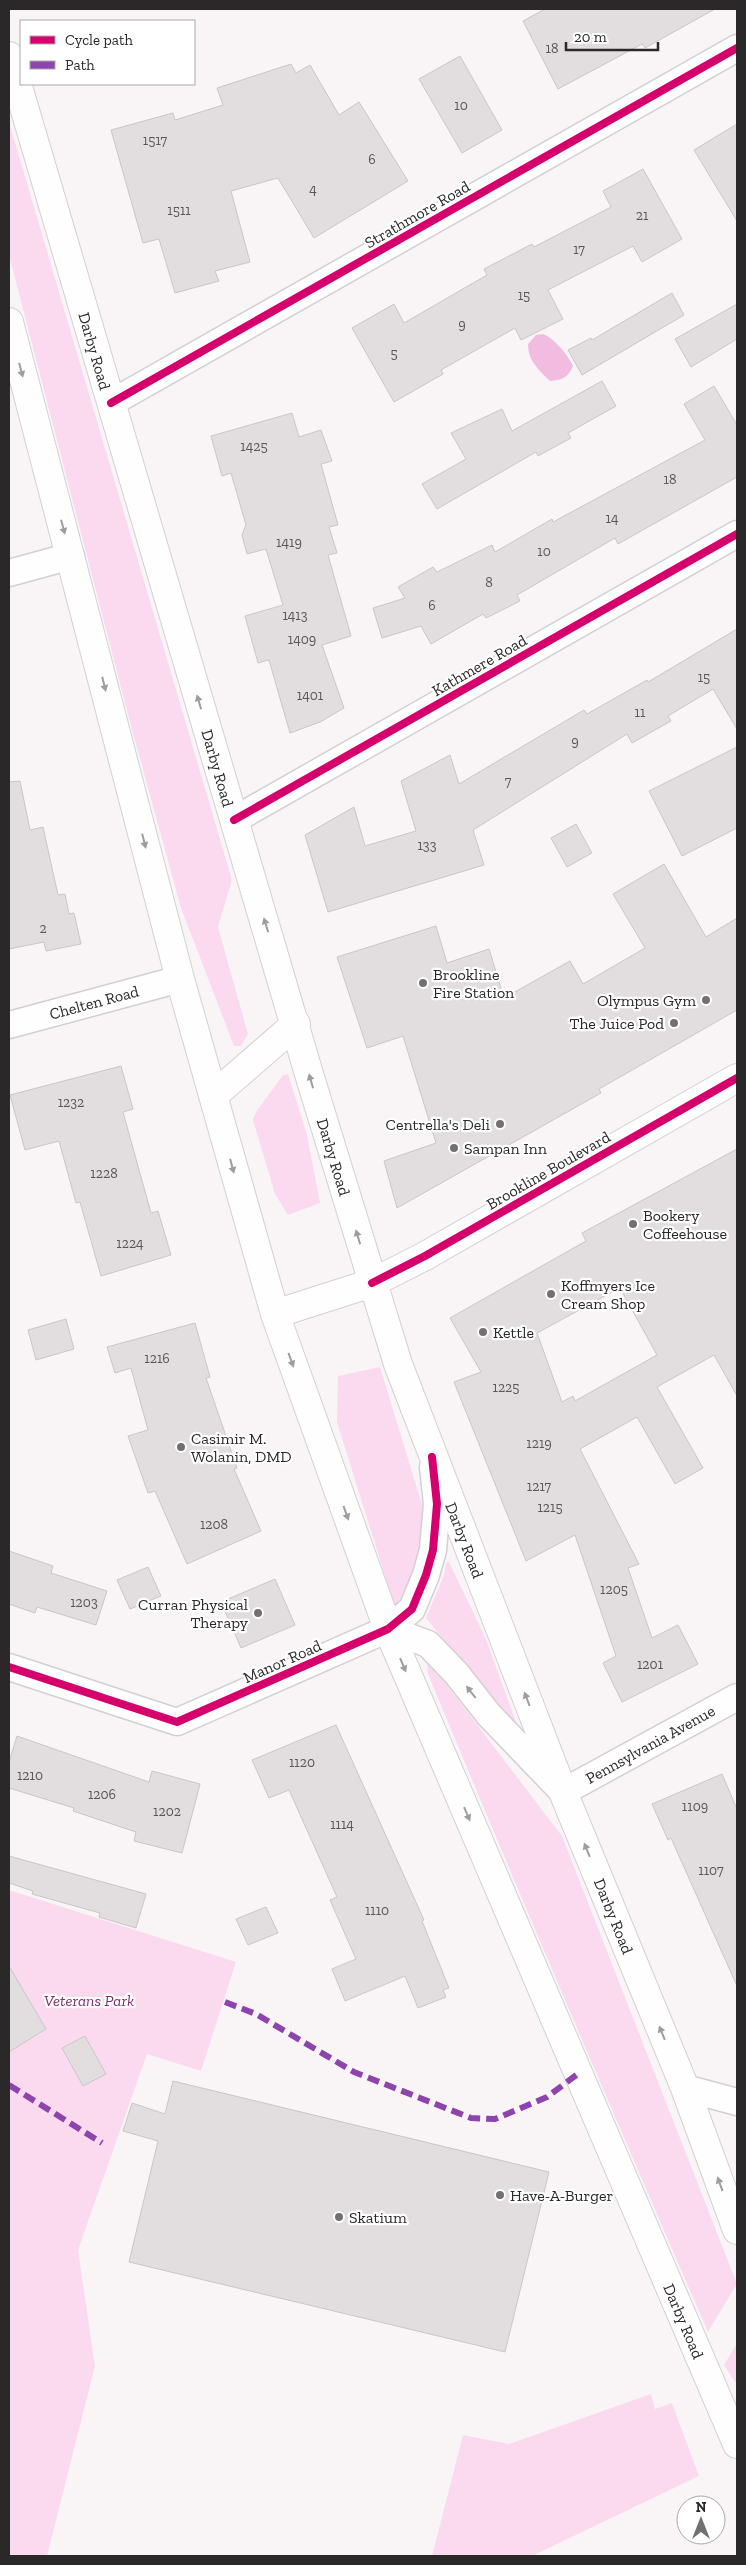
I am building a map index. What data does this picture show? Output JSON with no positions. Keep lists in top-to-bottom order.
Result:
{
  "streets": {
    "main road": ["Darby Road", "Brookline Boulevard"],
    "street": [
      "Strathmore Road",
      "Kathmere Road",
      "Chelten Road",
      "Manor Road",
      "Pennsylvania Avenue"
    ]
  },
  "crossings": [
    ["Strathmore Road", "Darby Road"],
    ["Darby Road", "Kathmere Road"],
    ["Darby Road", "Chelten Road"],
    ["Darby Road", "Brookline Boulevard"],
    ["Darby Road", "Manor Road"],
    ["Darby Road", "Pennsylvania Avenue"]
  ],
  "parks": ["Veterans Park"],
  "places": [
    "Brookline Fire Station",
    "Olympus Gym",
    "The Juice Pod",
    "Centrella's Deli",
    "Sampan Inn",
    "Bookery Coffeehouse",
    "Koffmyers Ice Cream Shop",
    "Kettle",
    "Casimir M. Wolanin, DMD",
    "Curran Physical Therapy",
    "Have-A-Burger",
    "Skatium"
  ],
  "house_numbers": [
    "18",
    "10",
    "1517",
    "6",
    "4",
    "1511",
    "21",
    "17",
    "15",
    "9",
    "5",
    "1425",
    "18",
    "14",
    "1419",
    "10",
    "8",
    "6",
    "1413",
    "1409",
    "15",
    "1401",
    "11",
    "9",
    "7",
    "133",
    "2",
    "1232",
    "1228",
    "1224",
    "1216",
    "1225",
    "1219",
    "1217",
    "1215",
    "1208",
    "1205",
    "1203",
    "1201",
    "1120",
    "1210",
    "1206",
    "1109",
    "1202",
    "1114",
    "1107",
    "1110"
  ],
  "legend": ["Cycle path", "Path"],
  "scale_bar": "20 m",
  "north": "top"
}
